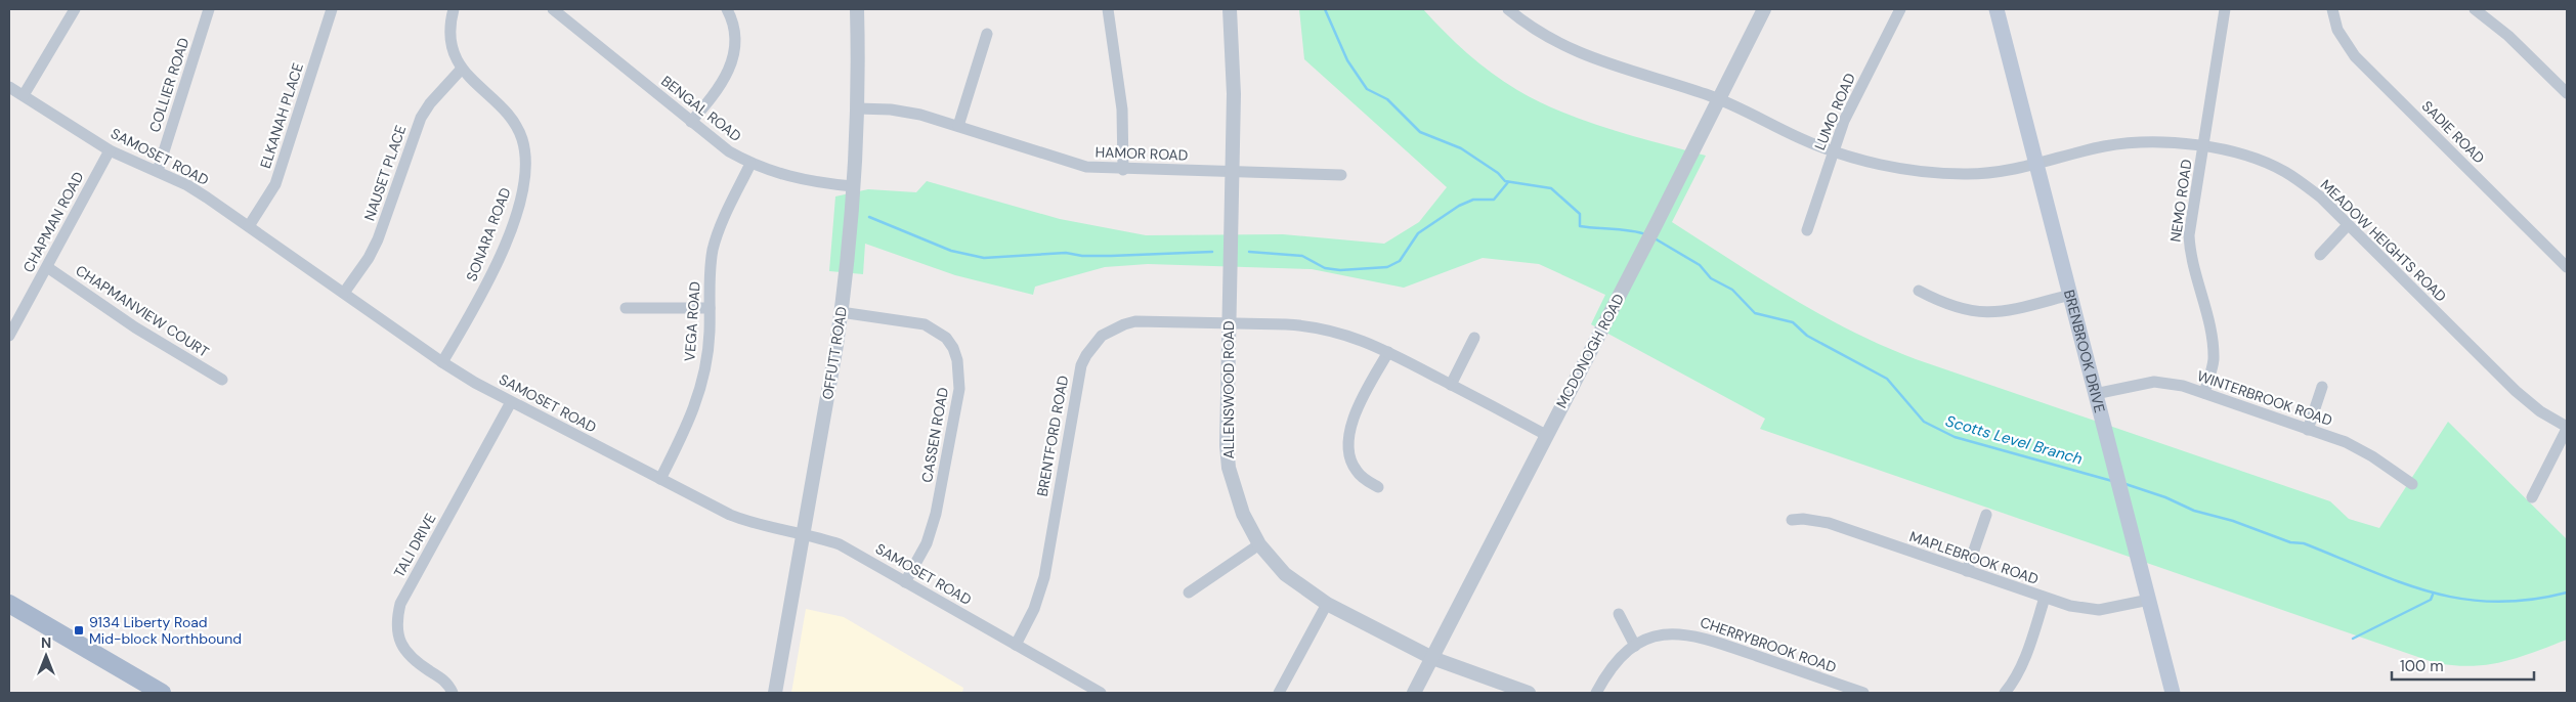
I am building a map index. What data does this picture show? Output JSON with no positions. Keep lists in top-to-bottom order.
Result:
{
  "streets": {
    "main road": ["BRENBROOK DRIVE"],
    "street": [
      "COLLIER ROAD",
      "BENGAL ROAD",
      "LUMO ROAD",
      "ELKANAH PLACE",
      "SADIE ROAD",
      "HAMOR ROAD",
      "SAMOSET ROAD",
      "NAUSET PLACE",
      "NEMO ROAD",
      "CHAPMAN ROAD",
      "SONARA ROAD",
      "MEADOW HEIGHTS ROAD",
      "CHAPMANVIEW COURT",
      "VEGA ROAD",
      "MCDONOGH ROAD",
      "OFFUTT ROAD",
      "ALLENSWOOD ROAD",
      "WINTERBROOK ROAD",
      "CASSEN ROAD",
      "BRENTFORD ROAD",
      "TALI DRIVE",
      "MAPLEBROOK ROAD",
      "CHERRYBROOK ROAD"
    ]
  },
  "crossings": [
    ["COLLIER ROAD", "SAMOSET ROAD"],
    ["BENGAL ROAD", "VEGA ROAD"],
    ["BENGAL ROAD", "OFFUTT ROAD"],
    ["LUMO ROAD", "MEADOW HEIGHTS ROAD"],
    ["ELKANAH PLACE", "SAMOSET ROAD"],
    ["HAMOR ROAD", "OFFUTT ROAD"],
    ["HAMOR ROAD", "ALLENSWOOD ROAD"],
    ["SAMOSET ROAD", "NAUSET PLACE"],
    ["SAMOSET ROAD", "CHAPMAN ROAD"],
    ["SAMOSET ROAD", "SONARA ROAD"],
    ["SAMOSET ROAD", "VEGA ROAD"],
    ["SAMOSET ROAD", "OFFUTT ROAD"],
    ["SAMOSET ROAD", "CASSEN ROAD"],
    ["SAMOSET ROAD", "BRENTFORD ROAD"],
    ["SAMOSET ROAD", "TALI DRIVE"],
    ["NAUSET PLACE", "SONARA ROAD"],
    ["NEMO ROAD", "MEADOW HEIGHTS ROAD"],
    ["NEMO ROAD", "WINTERBROOK ROAD"],
    ["CHAPMAN ROAD", "CHAPMANVIEW COURT"],
    ["MEADOW HEIGHTS ROAD", "MCDONOGH ROAD"],
    ["MEADOW HEIGHTS ROAD", "BRENBROOK DRIVE"],
    ["MCDONOGH ROAD", "ALLENSWOOD ROAD"],
    ["MCDONOGH ROAD", "BRENTFORD ROAD"],
    ["BRENBROOK DRIVE", "WINTERBROOK ROAD"],
    ["BRENBROOK DRIVE", "MAPLEBROOK ROAD"],
    ["OFFUTT ROAD", "CASSEN ROAD"],
    ["ALLENSWOOD ROAD", "BRENTFORD ROAD"]
  ],
  "water": ["Scotts Level Branch"],
  "places": {
    "transit": ["9134 Liberty Road Mid-block Northbound"]
  },
  "scale_bar": "100 m",
  "north": "top"
}
